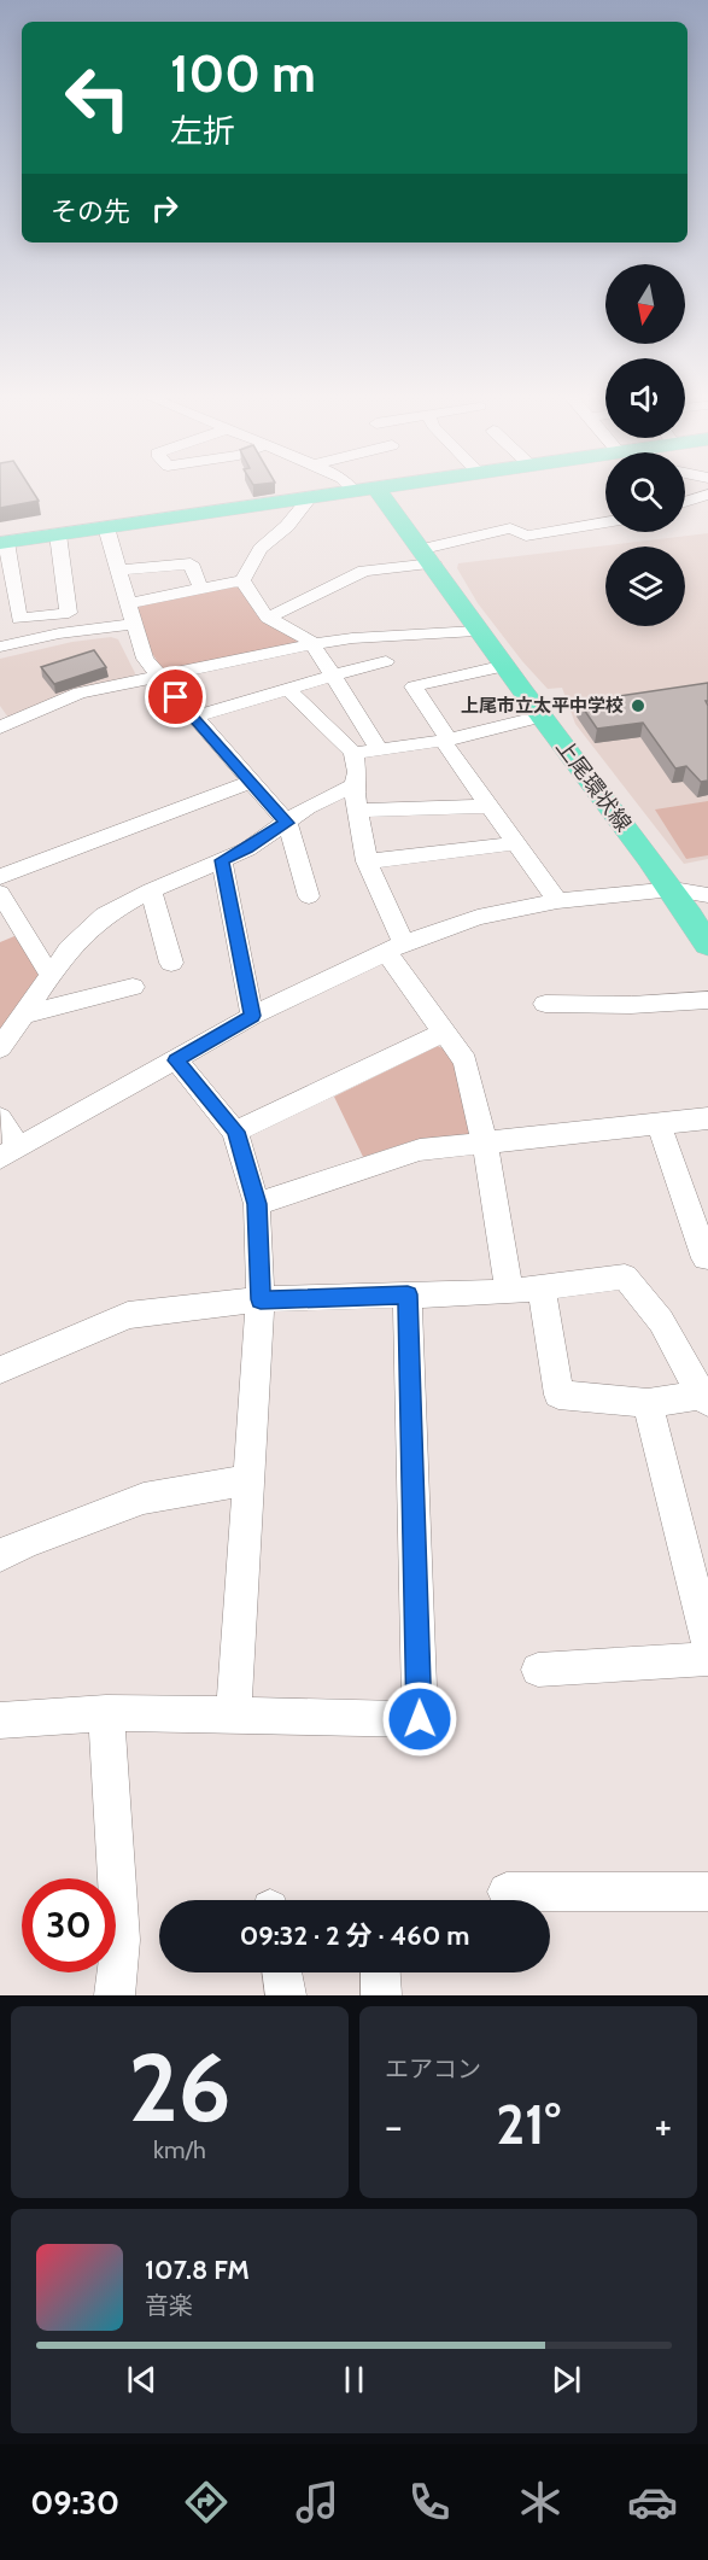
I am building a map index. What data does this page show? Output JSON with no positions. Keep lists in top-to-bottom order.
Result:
{
  "streets": {
    "main road": ["上尾環状線"]
  },
  "places": ["上尾市立太平中学校"],
  "north": "bottom",
  "page": {
    "turn": ["100 m", "左折"],
    "then": "その先",
    "limit": "30",
    "trip": "09:32 · 2 分 · 460 m",
    "tile": [
      ["26", "km/h"],
      "エアコン"
    ],
    "heat": ["−", "21°", "+"],
    "song": ["107.8 FM", "音楽"],
    "tabs": "09:30"
  }
}
